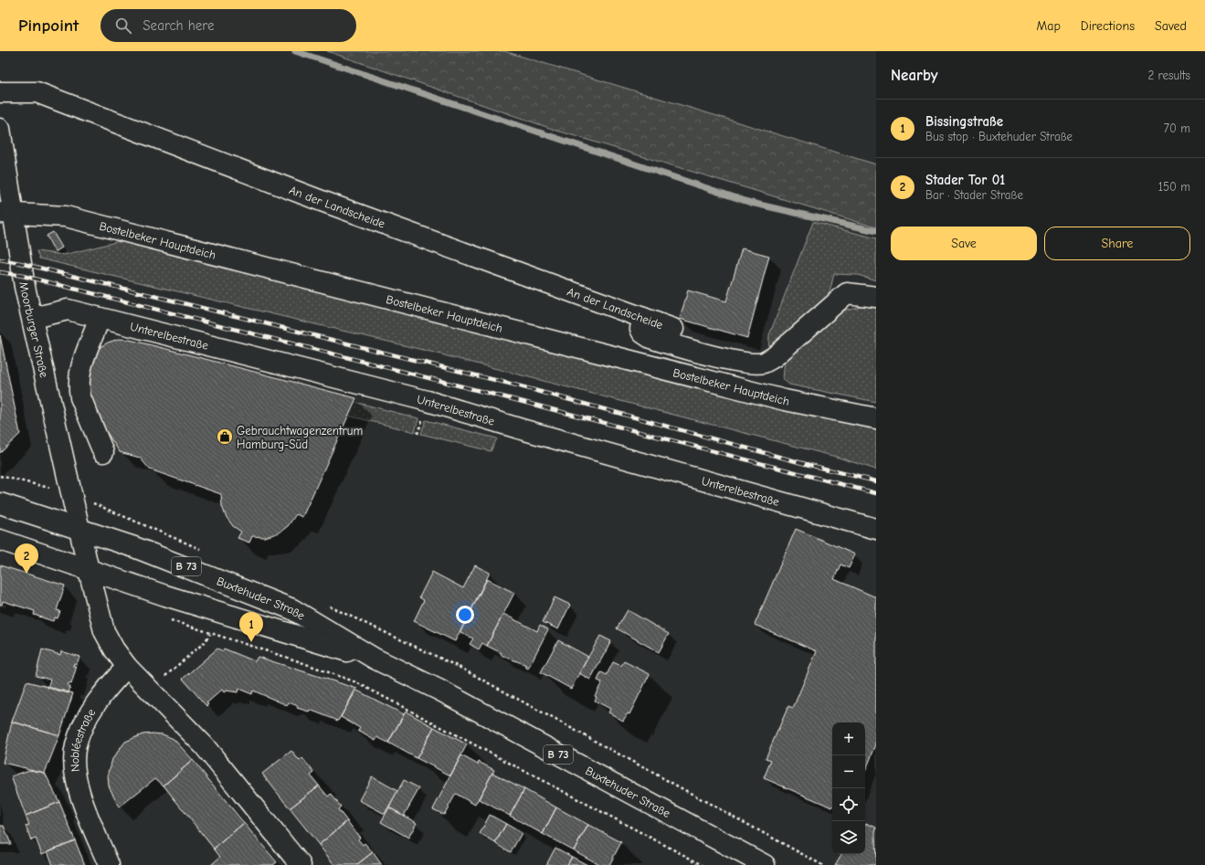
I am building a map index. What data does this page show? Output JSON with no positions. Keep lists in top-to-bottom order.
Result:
{
  "streets": {
    "street": [
      "An der Landscheide",
      "Bostelbeker Hauptdeich",
      "Moorburger Straße",
      "Unterelbestraße",
      "B 73",
      "Buxtehuder Straße",
      "Nobléestraße"
    ]
  },
  "crossings": [
    ["Bostelbeker Hauptdeich", "Moorburger Straße"],
    ["Moorburger Straße", "Unterelbestraße"],
    ["Moorburger Straße", "B 73"],
    ["Moorburger Straße", "Buxtehuder Straße"],
    ["Moorburger Straße", "Nobléestraße"],
    ["B 73", "Buxtehuder Straße"]
  ],
  "places": {
    "shop": ["Gebrauchtwagenzentrum Hamburg-Süd"]
  },
  "page": {
    "header": "Pinpoint",
    "search": "Search here",
    "nav": ["Map", "Directions", "Saved"],
    "heading": ["Nearby", "2 results"],
    "list": [
      {
        "mark": "1",
        "name": "Bissingstraße",
        "note": "Bus stop · Buxtehuder Straße",
        "value": "70 m"
      },
      {
        "mark": "2",
        "name": "Stader Tor 01",
        "note": "Bar · Stader Straße",
        "value": "150 m"
      }
    ],
    "buttons": ["Save", "Share"],
    "pins": ["2", "1"],
    "map_buttons": ["+", "−"]
  }
}
